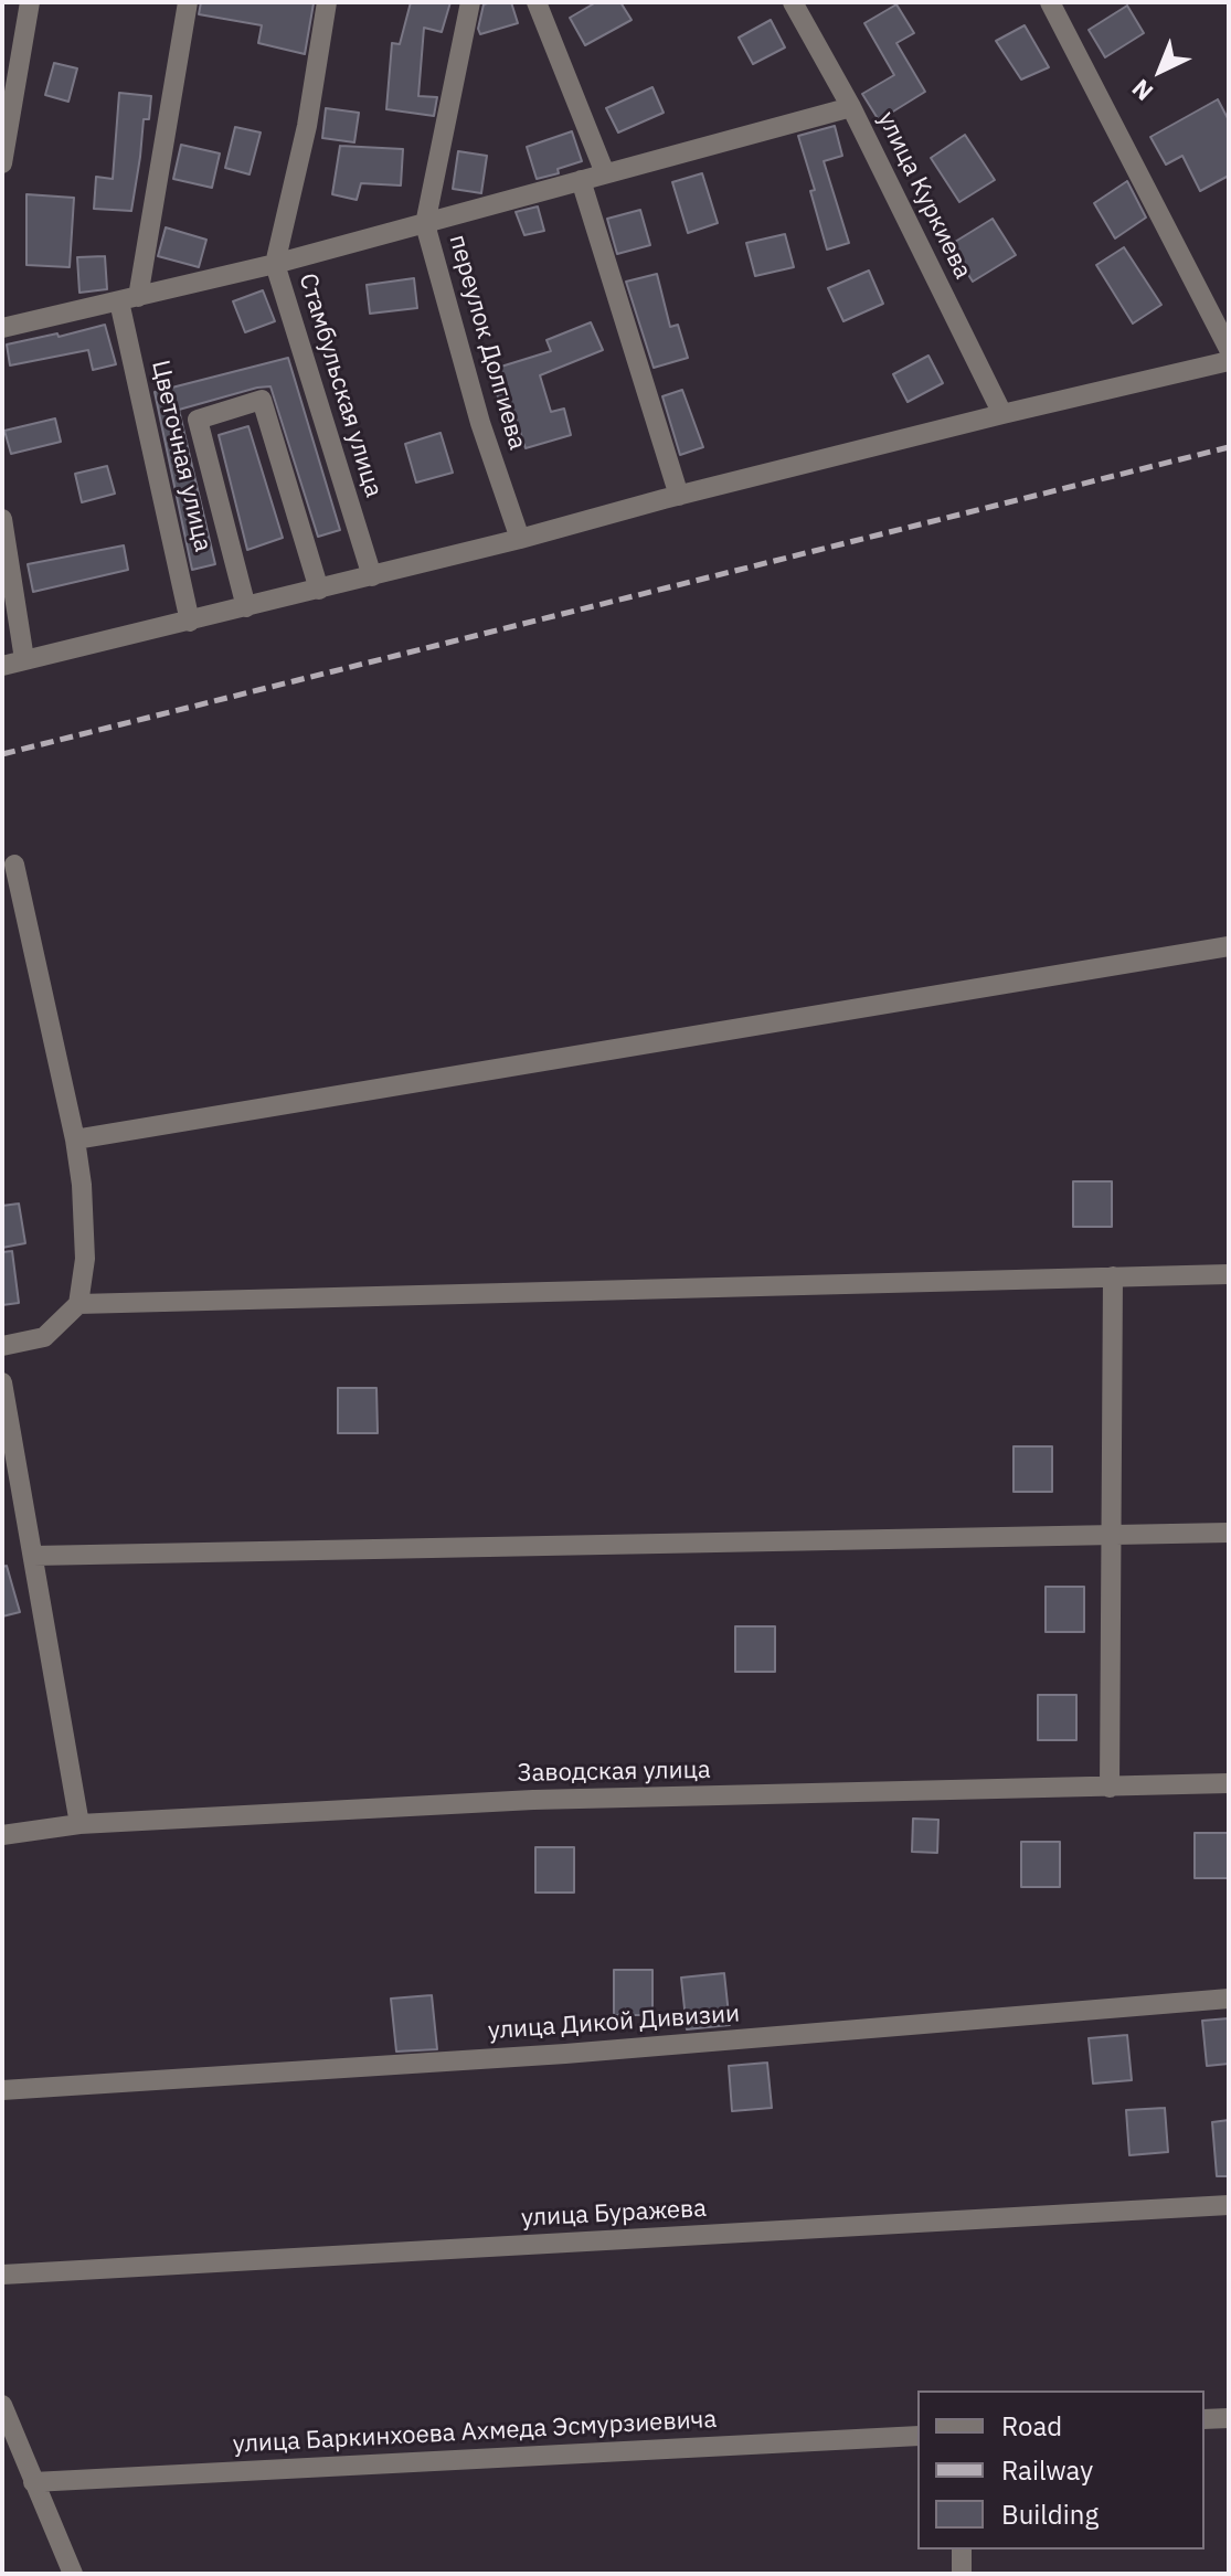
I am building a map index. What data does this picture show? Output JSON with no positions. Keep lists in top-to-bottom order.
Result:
{
  "streets": {
    "street": [
      "улица Куркиева",
      "переулок Долгиева",
      "Стамбульская улица",
      "Цветочная улица",
      "Заводская улица",
      "улица Дикой Дивизии",
      "улица Буражева",
      "улица Баркинхоева Ахмеда Эсмурзиевича"
    ]
  },
  "legend": ["Road", "Railway", "Building"],
  "north": "bottom left"
}
